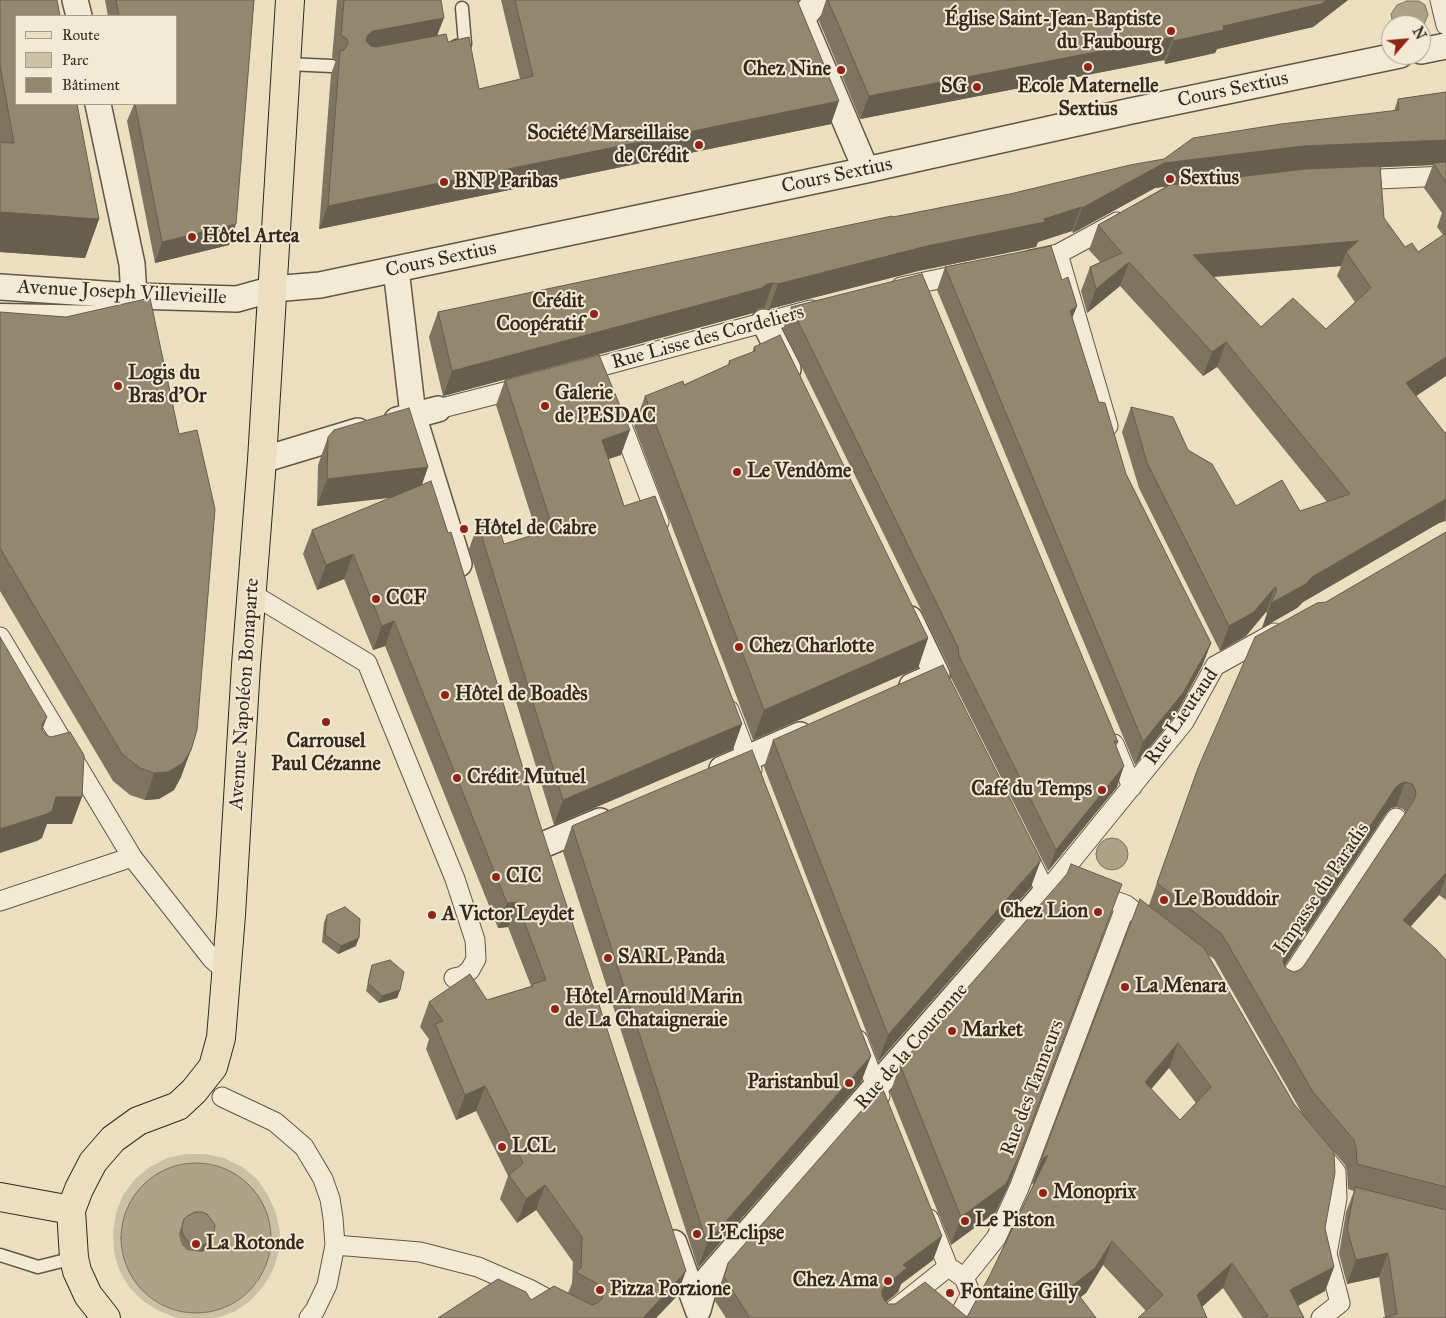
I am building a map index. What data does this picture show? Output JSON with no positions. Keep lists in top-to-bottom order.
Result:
{
  "streets": {
    "main road": ["Avenue Napoléon Bonaparte"],
    "street": [
      "Cours Sextius",
      "Avenue Joseph Villevieille",
      "Rue Lisse des Cordeliers",
      "Rue Lieutaud",
      "Impasse du Paradis",
      "Rue de la Couronne",
      "Rue des Tanneurs"
    ]
  },
  "crossings": [
    ["Cours Sextius", "Avenue Joseph Villevieille"],
    ["Cours Sextius", "Avenue Napoléon Bonaparte"],
    ["Avenue Joseph Villevieille", "Avenue Napoléon Bonaparte"],
    ["Rue Lieutaud", "Rue de la Couronne"]
  ],
  "places": [
    "Église Saint-Jean-Baptiste du Faubourg",
    "Ecole Maternelle Sextius",
    "Chez Nine",
    "SG",
    "Société Marseillaise de Crédit",
    "Sextius",
    "BNP Paribas",
    "Hôtel Artea",
    "Crédit Coopératif",
    "Logis du Bras d'Or",
    "Galerie de l'ESDAC",
    "Le Vendôme",
    "Hôtel de Cabre",
    "CCF",
    "Chez Charlotte",
    "Hôtel de Boadès",
    "Carrousel Paul Cézanne",
    "Crédit Mutuel",
    "Café du Temps",
    "CIC",
    "Le Bouddoir",
    "Chez Lion",
    "A Victor Leydet",
    "SARL Panda",
    "La Menara",
    "Hôtel Arnould Marin de La Chataigneraie",
    "Market",
    "Paristanbul",
    "LCL",
    "Monoprix",
    "Le Piston",
    "L'Eclipse",
    "La Rotonde",
    "Chez Ama",
    "Pizza Porzione",
    "Fontaine Gilly"
  ],
  "legend": ["Route", "Parc", "Bâtiment"],
  "north": "top right"
}
